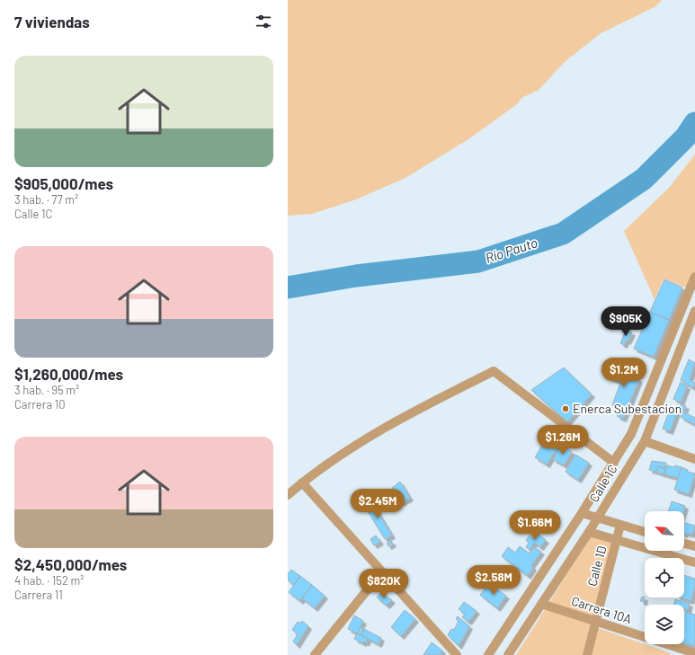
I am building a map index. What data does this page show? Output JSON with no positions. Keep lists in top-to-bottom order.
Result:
{
  "streets": {
    "street": ["Calle 1C", "Calle 1D", "Carrera 10A"]
  },
  "crossings": [
    ["Calle 1C", "Carrera 10A"],
    ["Calle 1D", "Carrera 10A"]
  ],
  "water": ["Río Pauto"],
  "places": ["Enerca Subestacion"],
  "north": "top left",
  "page": {
    "heading": "7 viviendas",
    "list": [
      {
        "name": "$905,000/mes",
        "note": "3 hab. · 77 m² · Calle 1C"
      },
      {
        "name": "$1,260,000/mes",
        "note": "3 hab. · 95 m² · Carrera 10"
      },
      {
        "name": "$2,450,000/mes",
        "note": "4 hab. · 152 m² · Carrera 11"
      }
    ],
    "price": [
      "$905K",
      "$1.2M",
      "$1.26M",
      "$2.45M",
      "$1.66M",
      "$2.58M",
      "$820K"
    ]
  }
}
